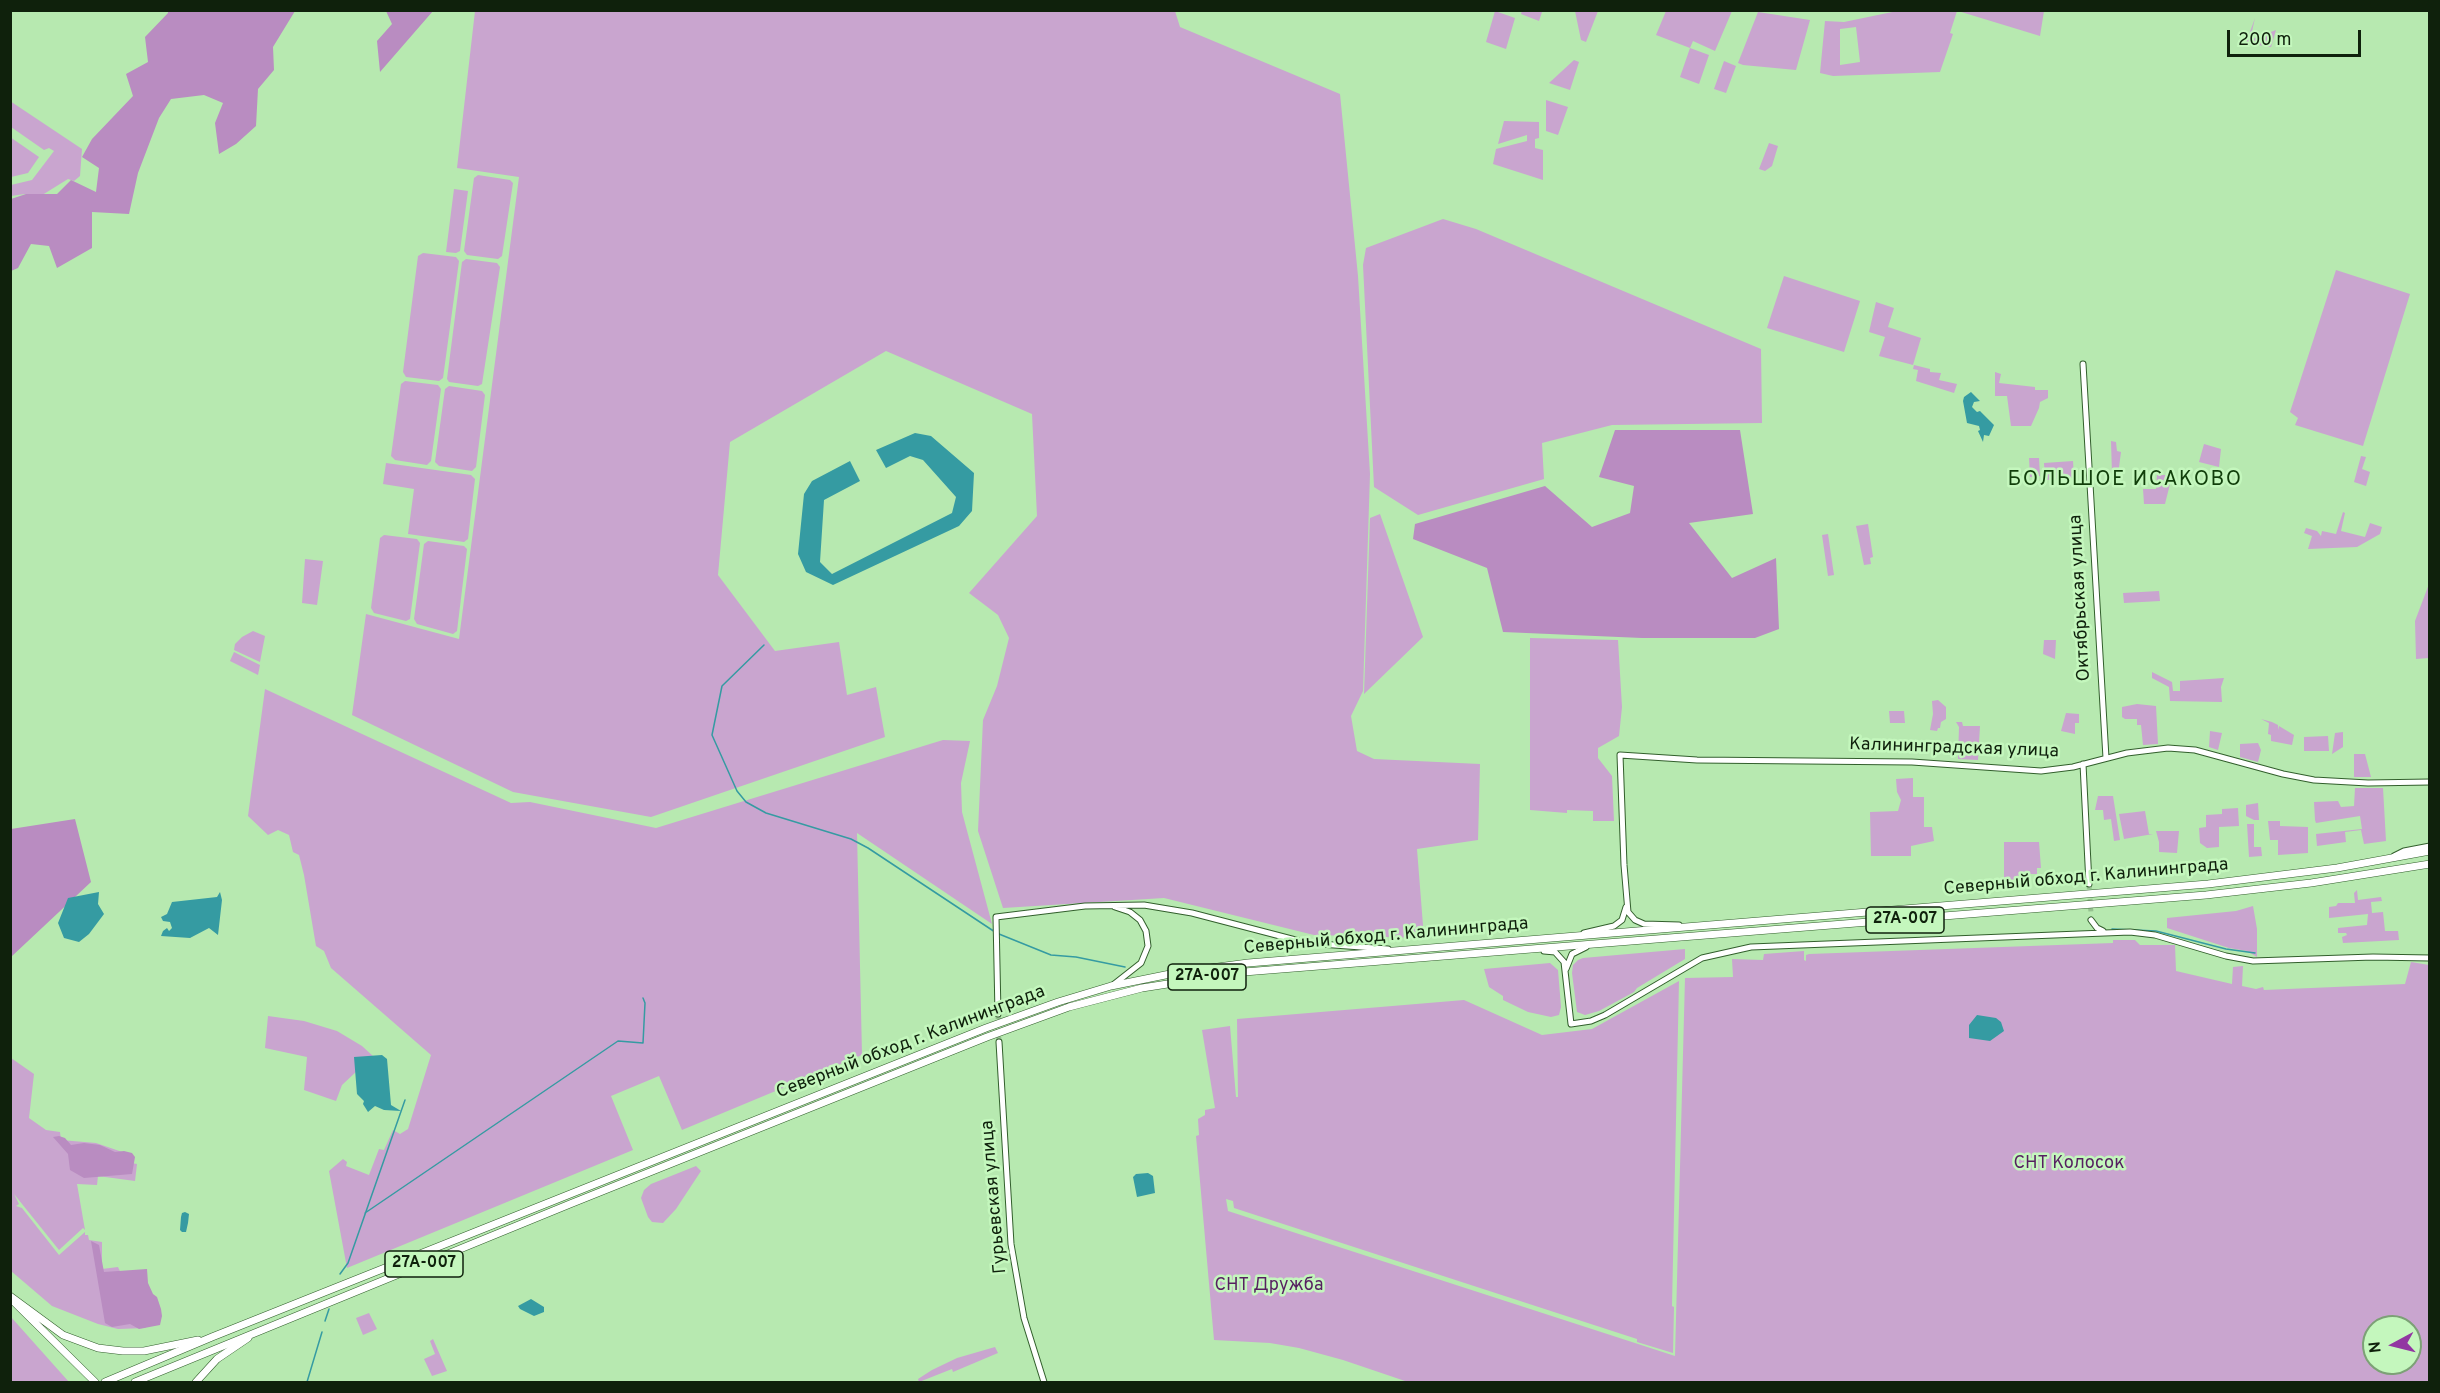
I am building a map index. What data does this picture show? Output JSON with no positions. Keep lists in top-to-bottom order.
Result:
{
  "streets": {
    "main road": ["Северный обход г. Калининграда", "27А-007"],
    "street": ["Октябрьская улица", "Калининградская улица", "Гурьевская улица"]
  },
  "crossings": [
    ["Октябрьская улица", "Калининградская улица"],
    ["Северный обход г. Калининграда", "27А-007"]
  ],
  "districts": ["БОЛЬШОЕ ИСАКОВО"],
  "parks": ["СНТ Колосок", "СНТ Дружба"],
  "scale_bar": "200 m",
  "north": "left"
}
